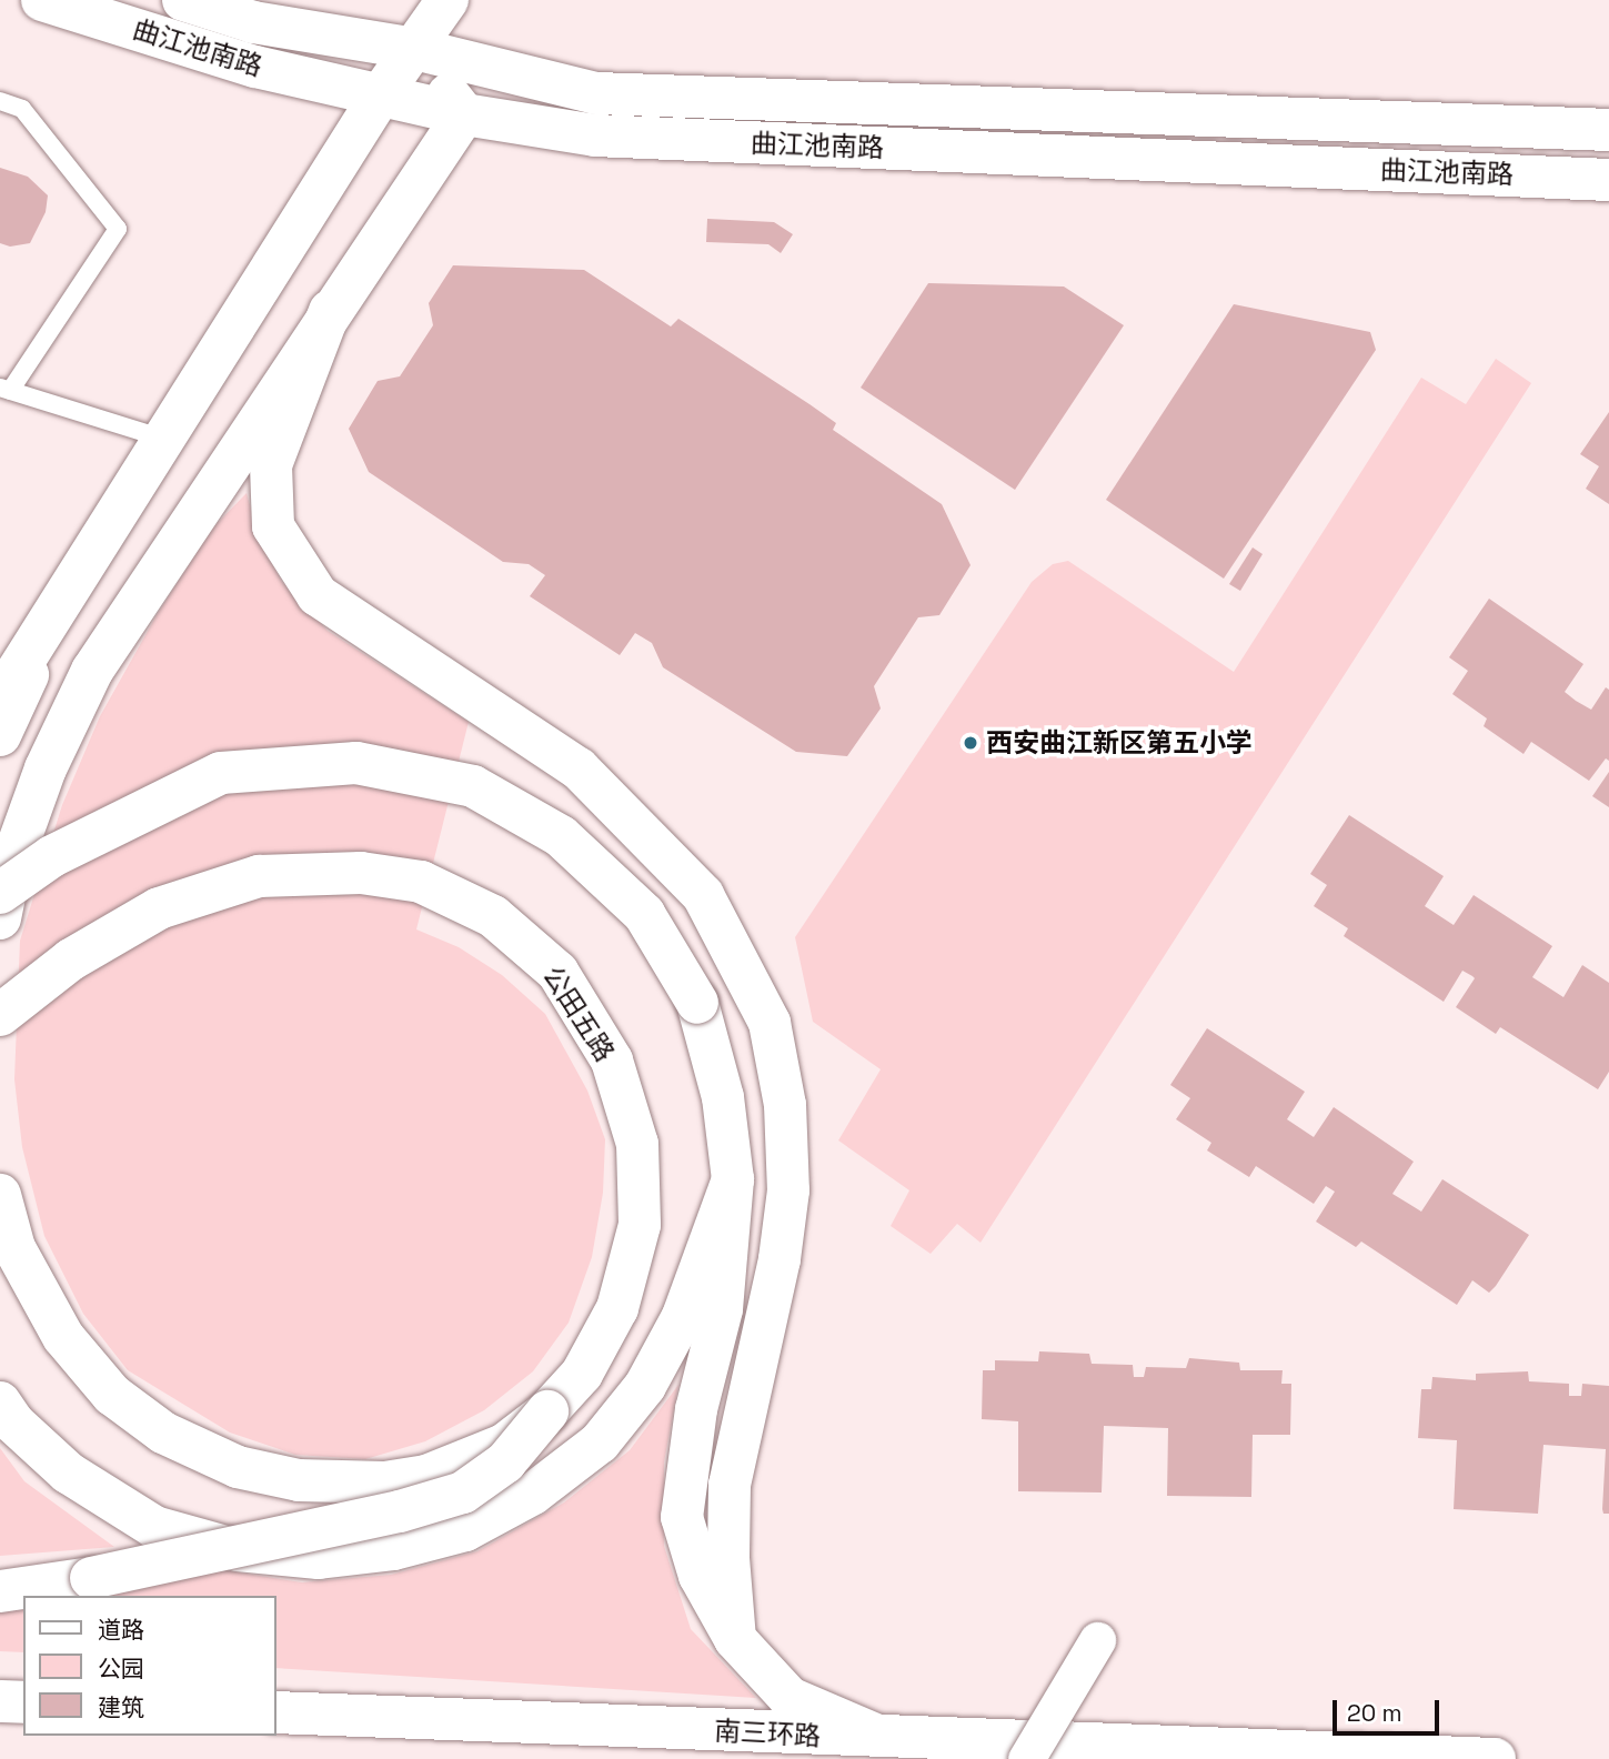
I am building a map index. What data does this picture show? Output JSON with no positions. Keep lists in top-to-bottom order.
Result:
{
  "streets": {
    "main road": ["曲江池南路", "公田五路", "南三环路"]
  },
  "places": ["西安曲江新区第五小学"],
  "legend": ["道路", "公园", "建筑"],
  "scale_bar": "20 m"
}
